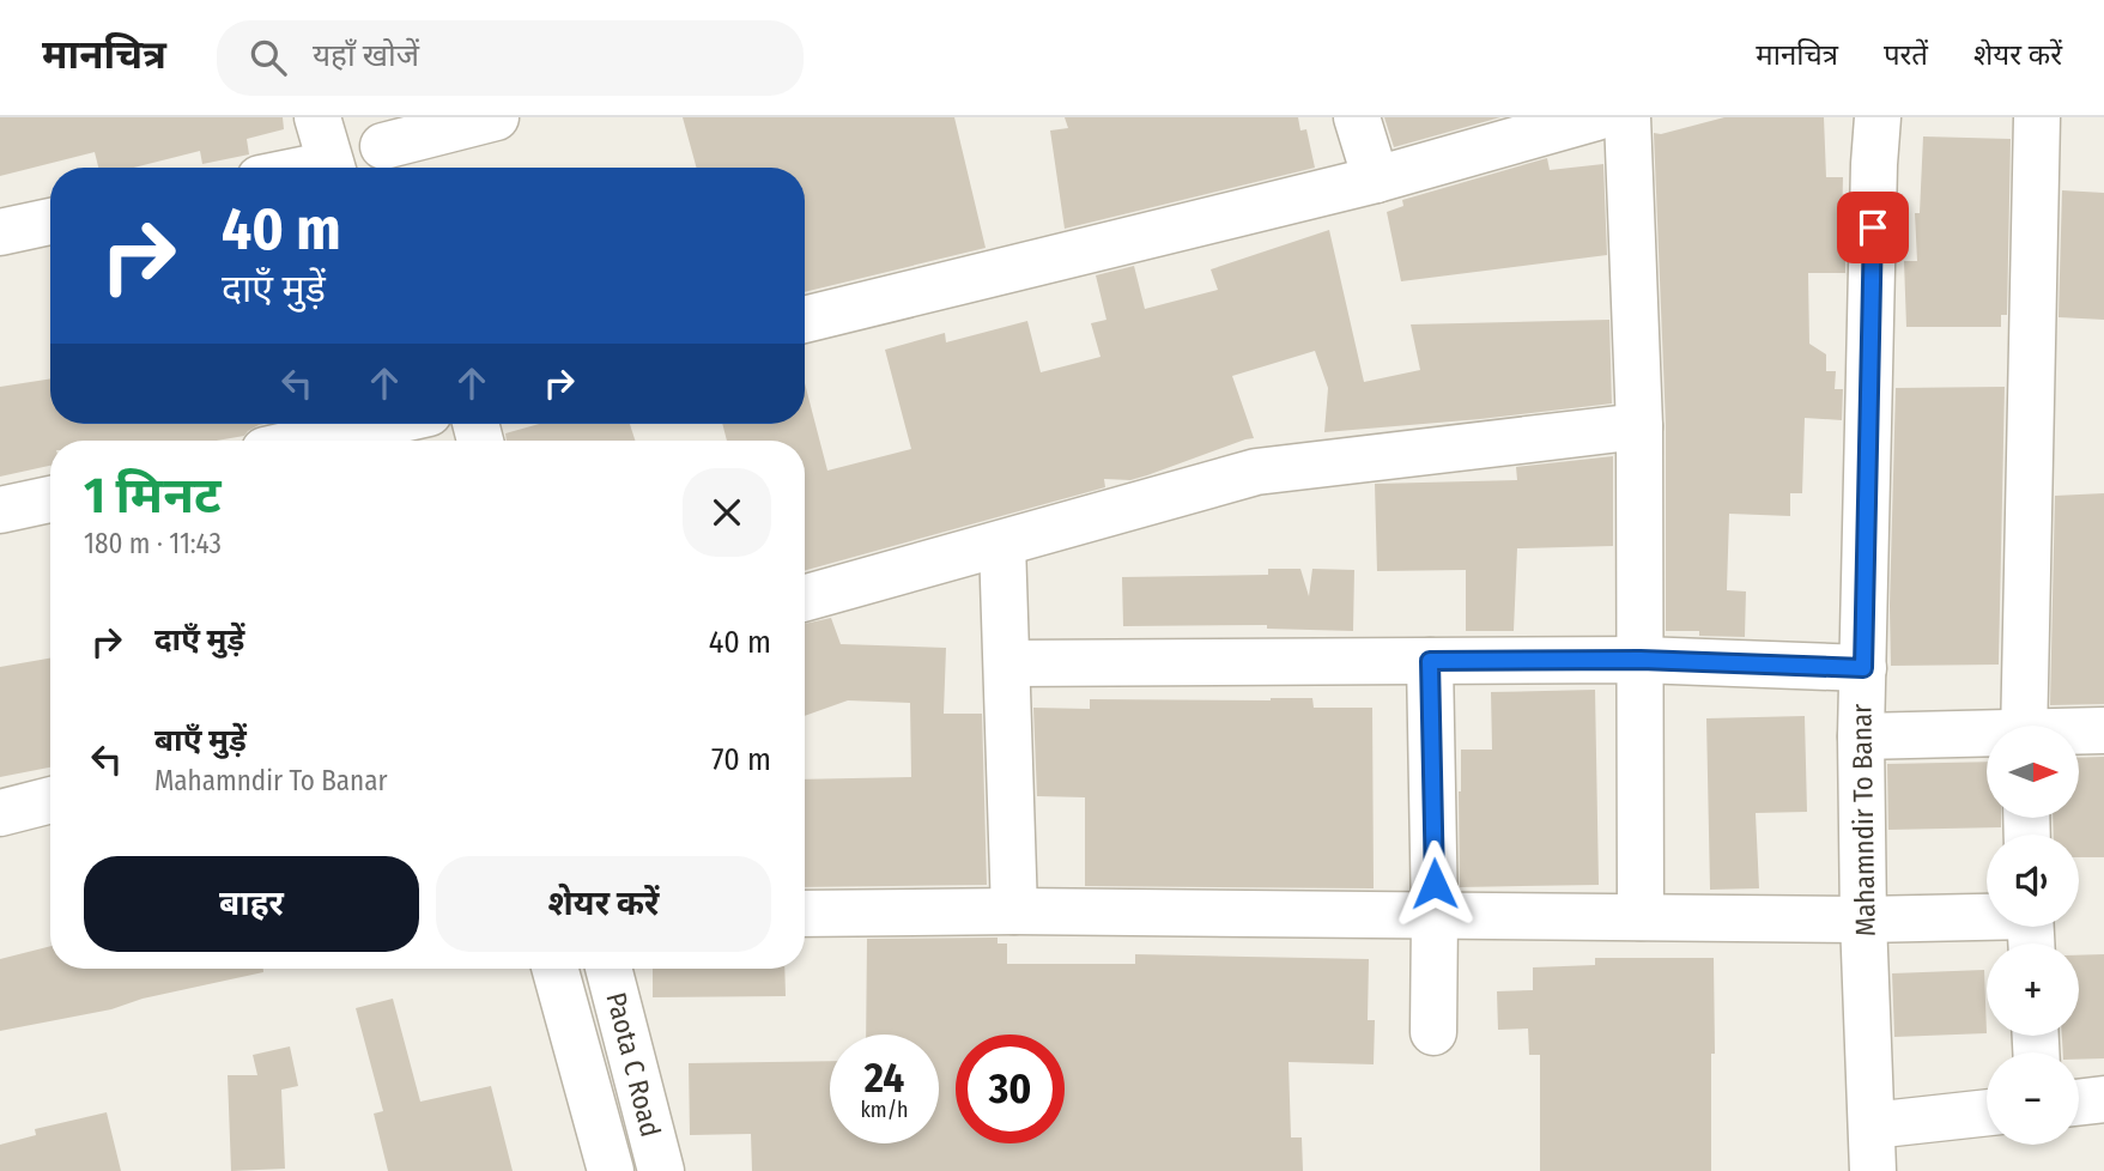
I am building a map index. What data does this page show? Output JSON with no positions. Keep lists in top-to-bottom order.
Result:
{
  "streets": {
    "street": ["Mahamndir To Banar", "Paota C Road"]
  },
  "north": "right",
  "page": {
    "header": "मानचित्र",
    "search": "यहाँ खोजें",
    "nav": ["मानचित्र", "परतें", "शेयर करें"],
    "turn": ["40 m", "दाएँ मुड़ें"],
    "heading": ["1 मिनट", "180 m · 11:43"],
    "list": [
      {
        "name": "दाएँ मुड़ें",
        "value": "40 m"
      },
      {
        "name": "बाएँ मुड़ें",
        "note": "Mahamndir To Banar",
        "value": "70 m"
      }
    ],
    "map_buttons": ["+", "−"],
    "buttons": ["बाहर", "शेयर करें"],
    "speed": "24 km/h",
    "limit": "30"
  }
}
